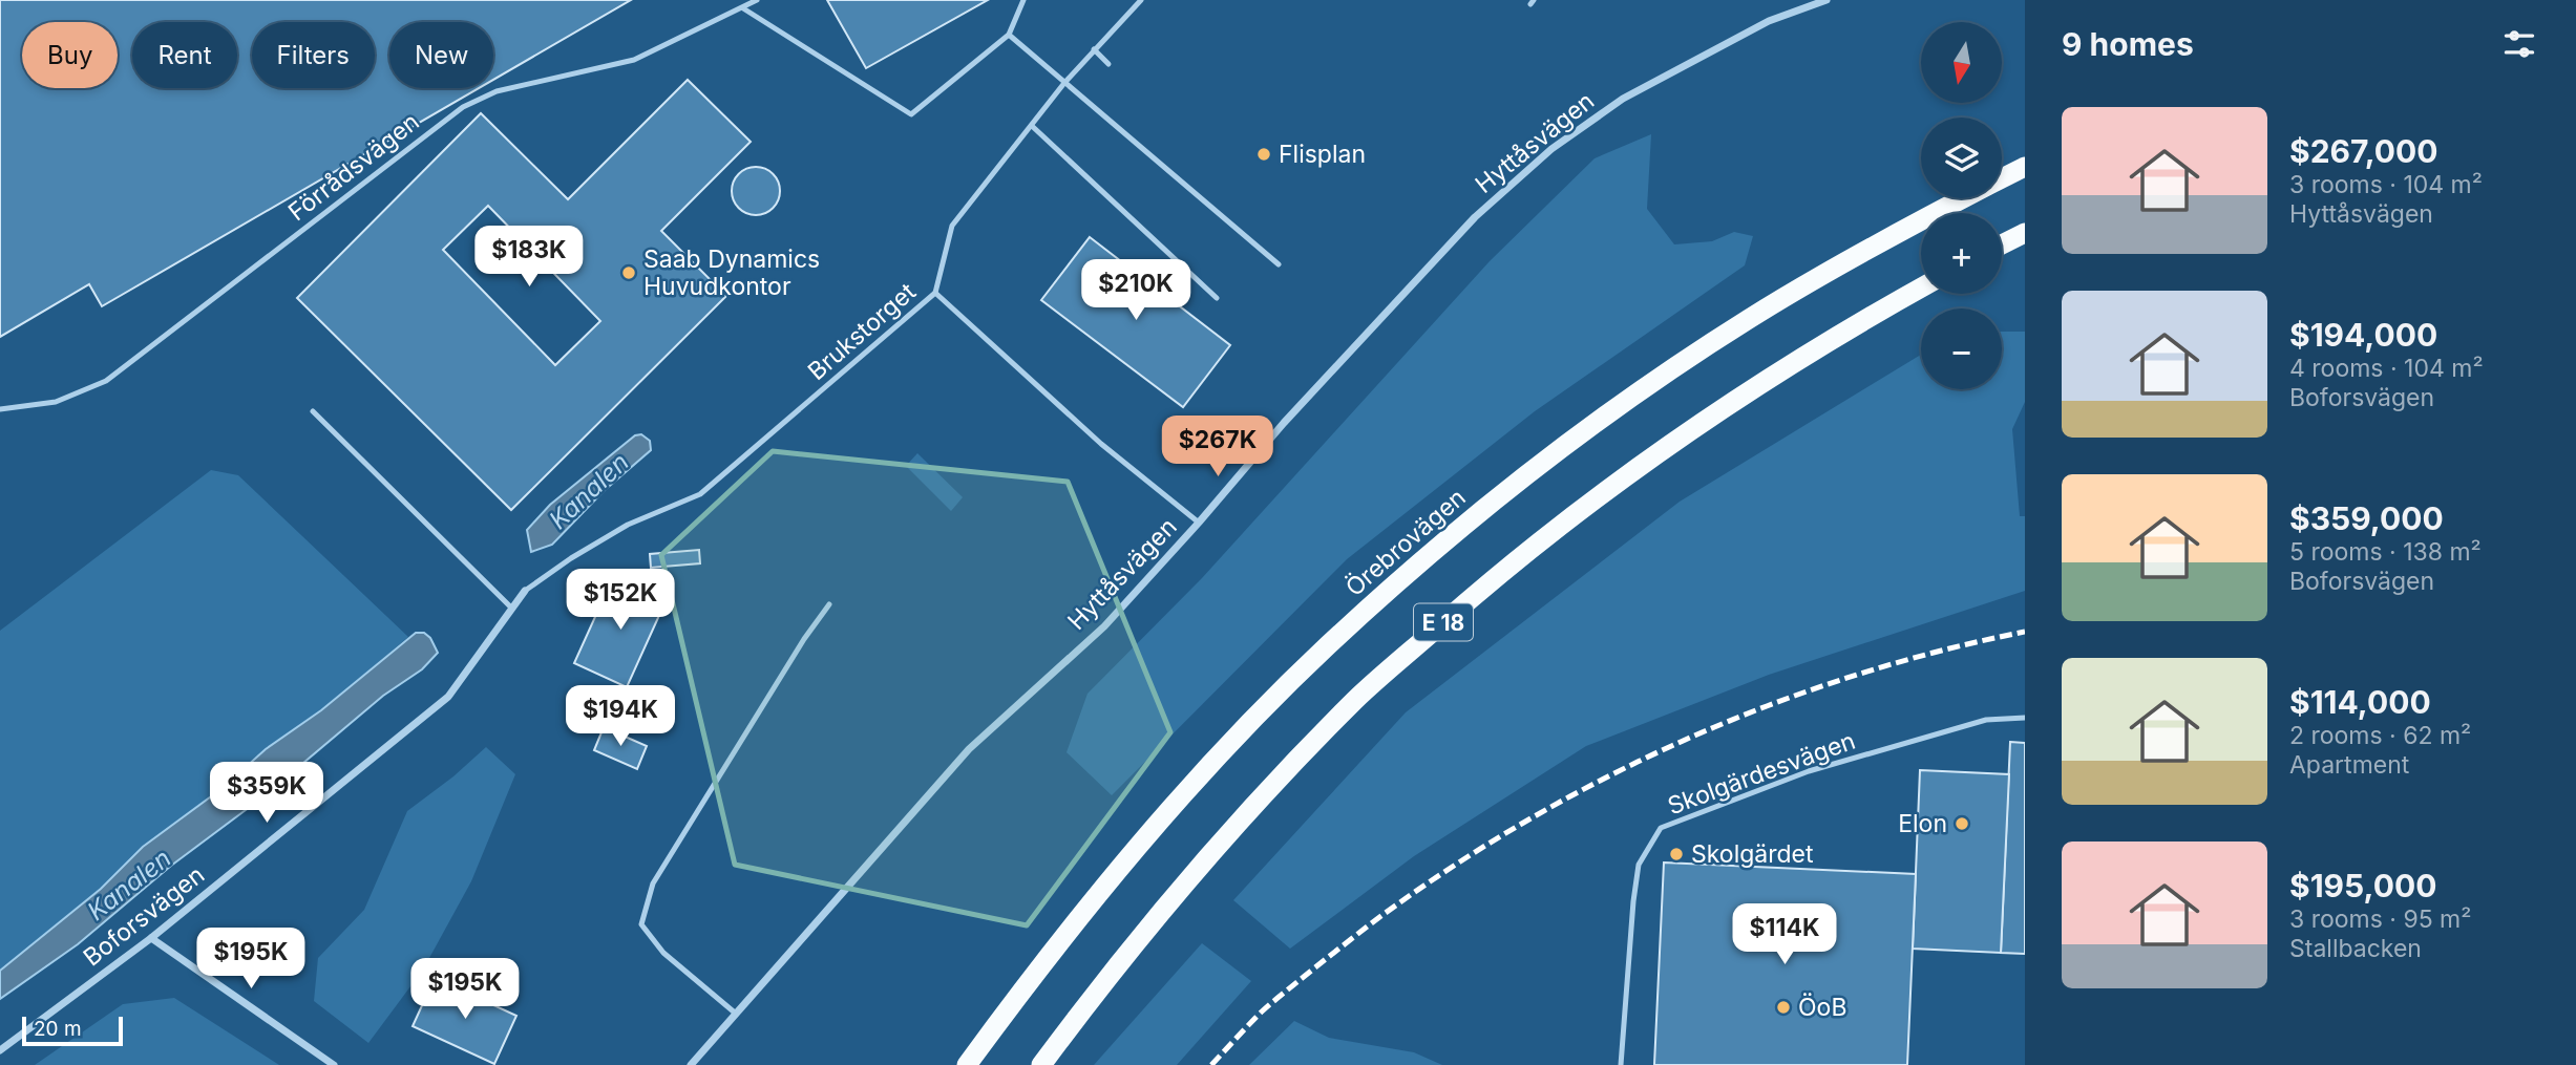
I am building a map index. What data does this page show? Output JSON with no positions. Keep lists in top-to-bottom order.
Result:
{
  "streets": {
    "highway": ["Örebrovägen", "E 18"],
    "street": ["Hyttåsvägen", "Boforsvägen"],
    "lane": ["Förrådsvägen", "Brukstorget", "Skolgärdesvägen"]
  },
  "crossings": [
    ["Hyttåsvägen", "Brukstorget"],
    ["Brukstorget", "Boforsvägen"]
  ],
  "water": ["Kanalen"],
  "places": [
    "Flisplan",
    "Saab Dynamics Huvudkontor",
    "Elon",
    "Skolgärdet",
    "ÖoB"
  ],
  "scale_bar": "20 m",
  "north": "bottom",
  "page": {
    "heading": "9 homes",
    "map_buttons": ["+", "−"],
    "chip": [
      "Buy",
      "Rent",
      "Filters",
      "New"
    ],
    "list": [
      {
        "name": "$267,000",
        "note": "3 rooms · 104 m² · Hyttåsvägen"
      },
      {
        "name": "$194,000",
        "note": "4 rooms · 104 m² · Boforsvägen"
      },
      {
        "name": "$359,000",
        "note": "5 rooms · 138 m² · Boforsvägen"
      },
      {
        "name": "$114,000",
        "note": "2 rooms · 62 m² · Apartment"
      },
      {
        "name": "$195,000",
        "note": "3 rooms · 95 m² · Stallbacken"
      }
    ],
    "price": [
      "$183K",
      "$210K",
      "$267K",
      "$152K",
      "$194K",
      "$359K",
      "$114K",
      "$195K",
      "$195K"
    ],
    "scale": "20 m"
  }
}
